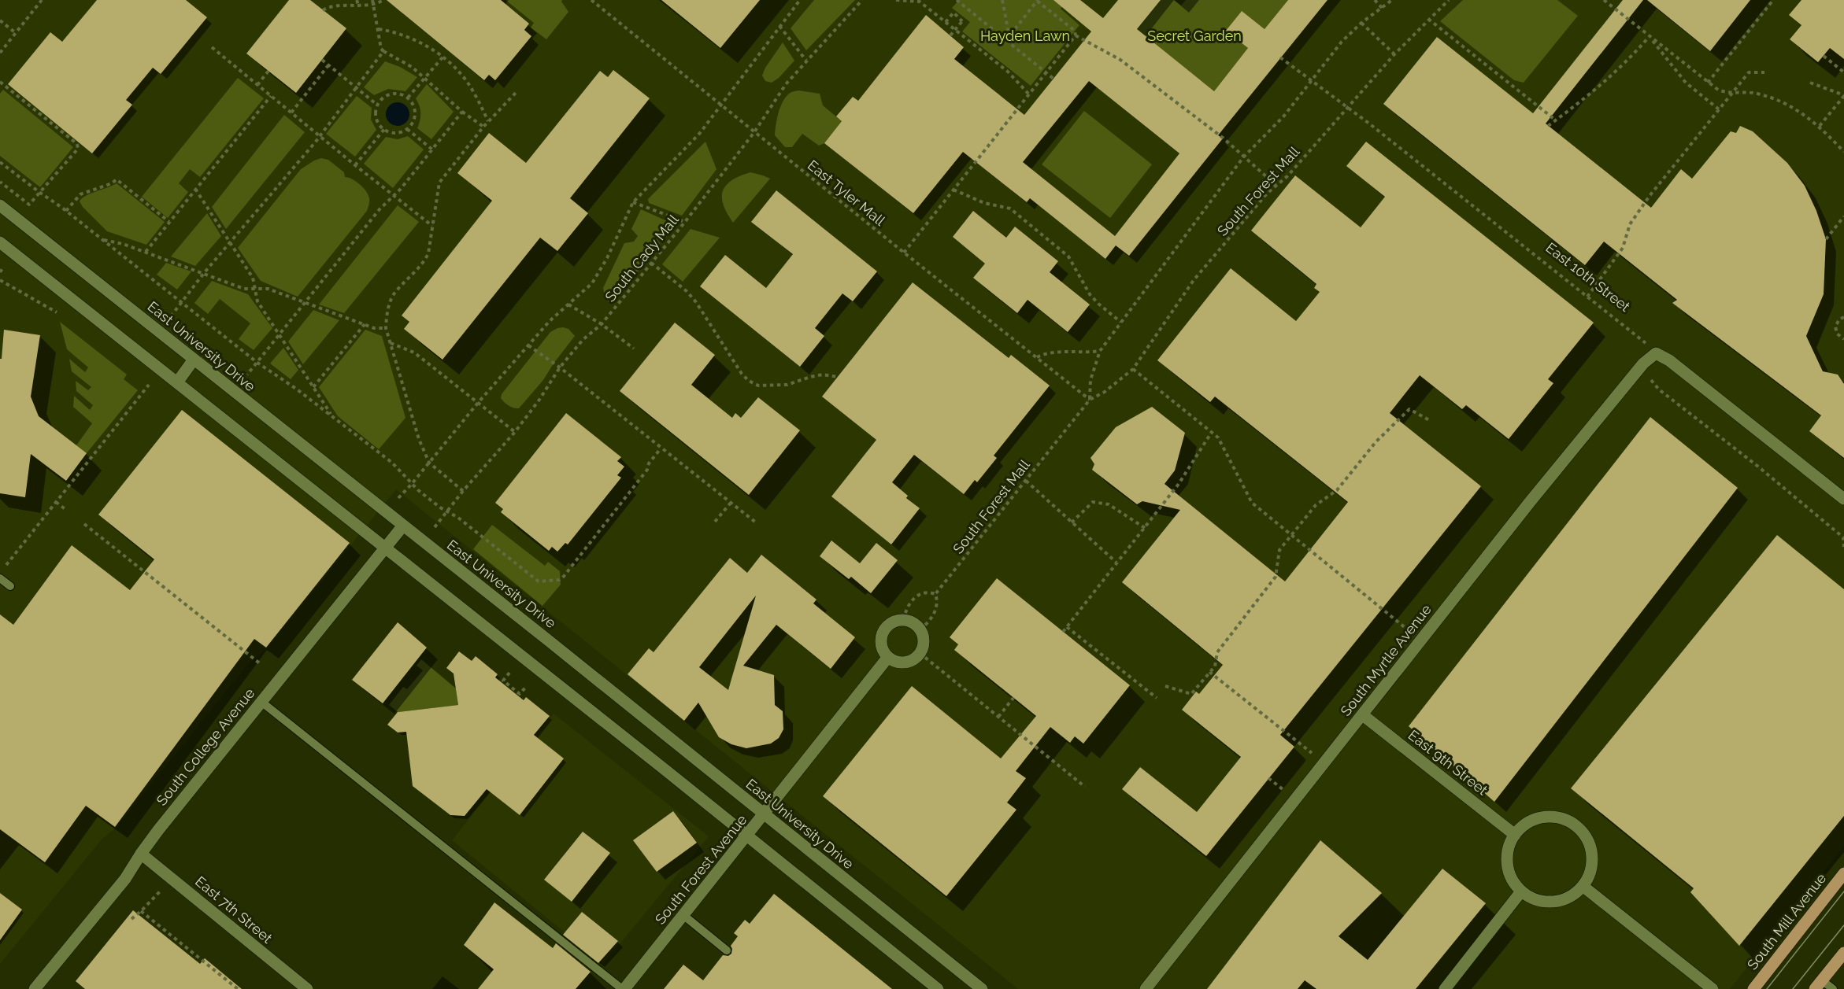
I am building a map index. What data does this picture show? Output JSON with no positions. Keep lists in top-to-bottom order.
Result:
{
  "streets": {
    "main road": ["South Mill Avenue"],
    "street": [
      "East University Drive",
      "South Myrtle Avenue",
      "South College Avenue",
      "East 9th Street",
      "South Forest Avenue",
      "East 7th Street"
    ],
    "path": [
      "South Forest Mall",
      "East Tyler Mall",
      "South Cady Mall",
      "East 10th Street"
    ]
  },
  "crossings": [
    ["South Forest Mall", "East Tyler Mall"],
    ["South Forest Mall", "East 10th Street"],
    ["South Forest Mall", "South Forest Avenue"],
    ["East Tyler Mall", "South Cady Mall"],
    ["East 10th Street", "South Myrtle Avenue"],
    ["East University Drive", "South College Avenue"],
    ["East University Drive", "South Forest Avenue"],
    ["South Myrtle Avenue", "East 9th Street"],
    ["South College Avenue", "East 7th Street"]
  ],
  "parks": ["Hayden Lawn", "Secret Garden"]
}
